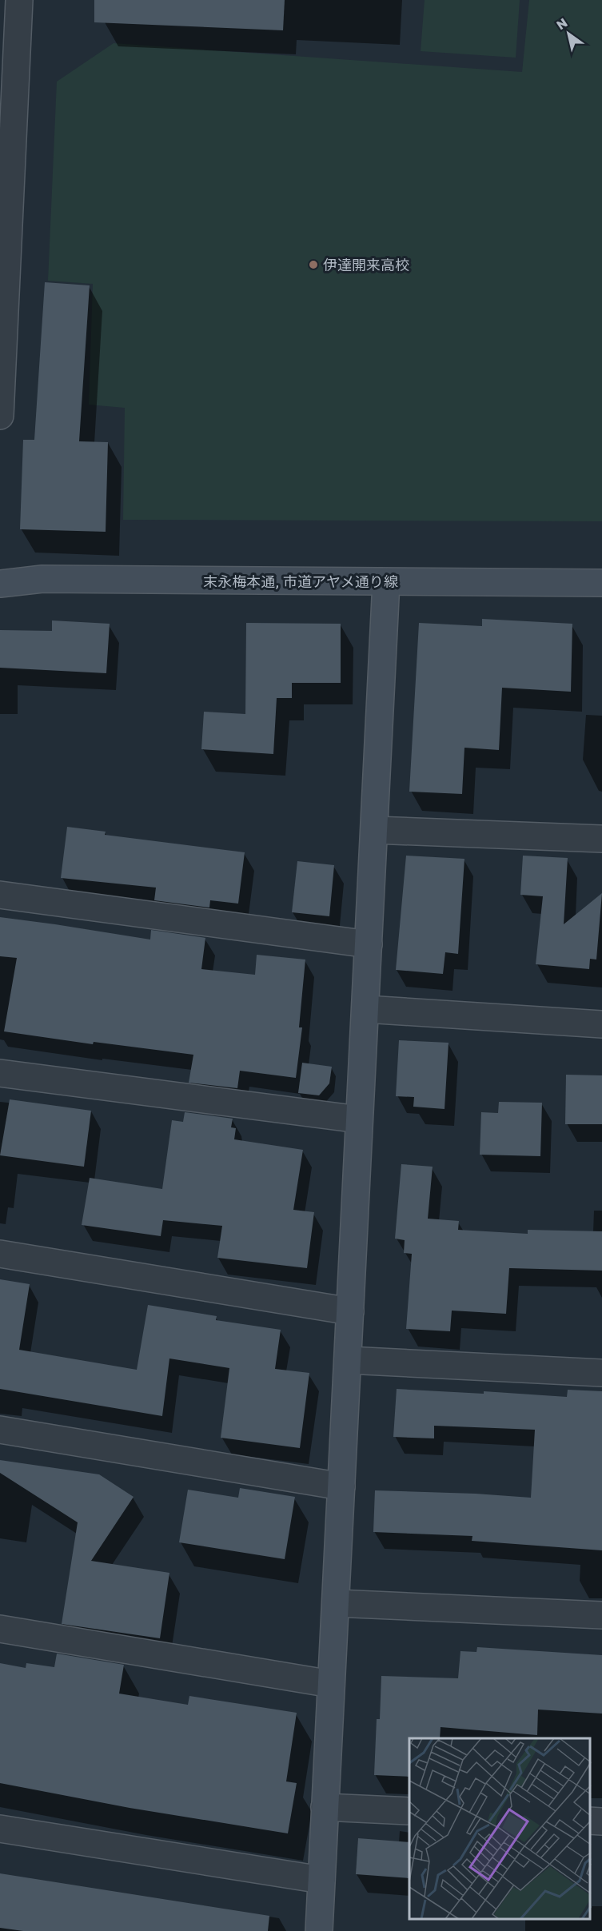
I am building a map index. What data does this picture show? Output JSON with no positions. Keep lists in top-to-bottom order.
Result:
{
  "streets": {
    "street": ["末永梅本通, 市道アヤメ通り線"]
  },
  "places": ["伊達開来高校"],
  "north": "top left"
}
